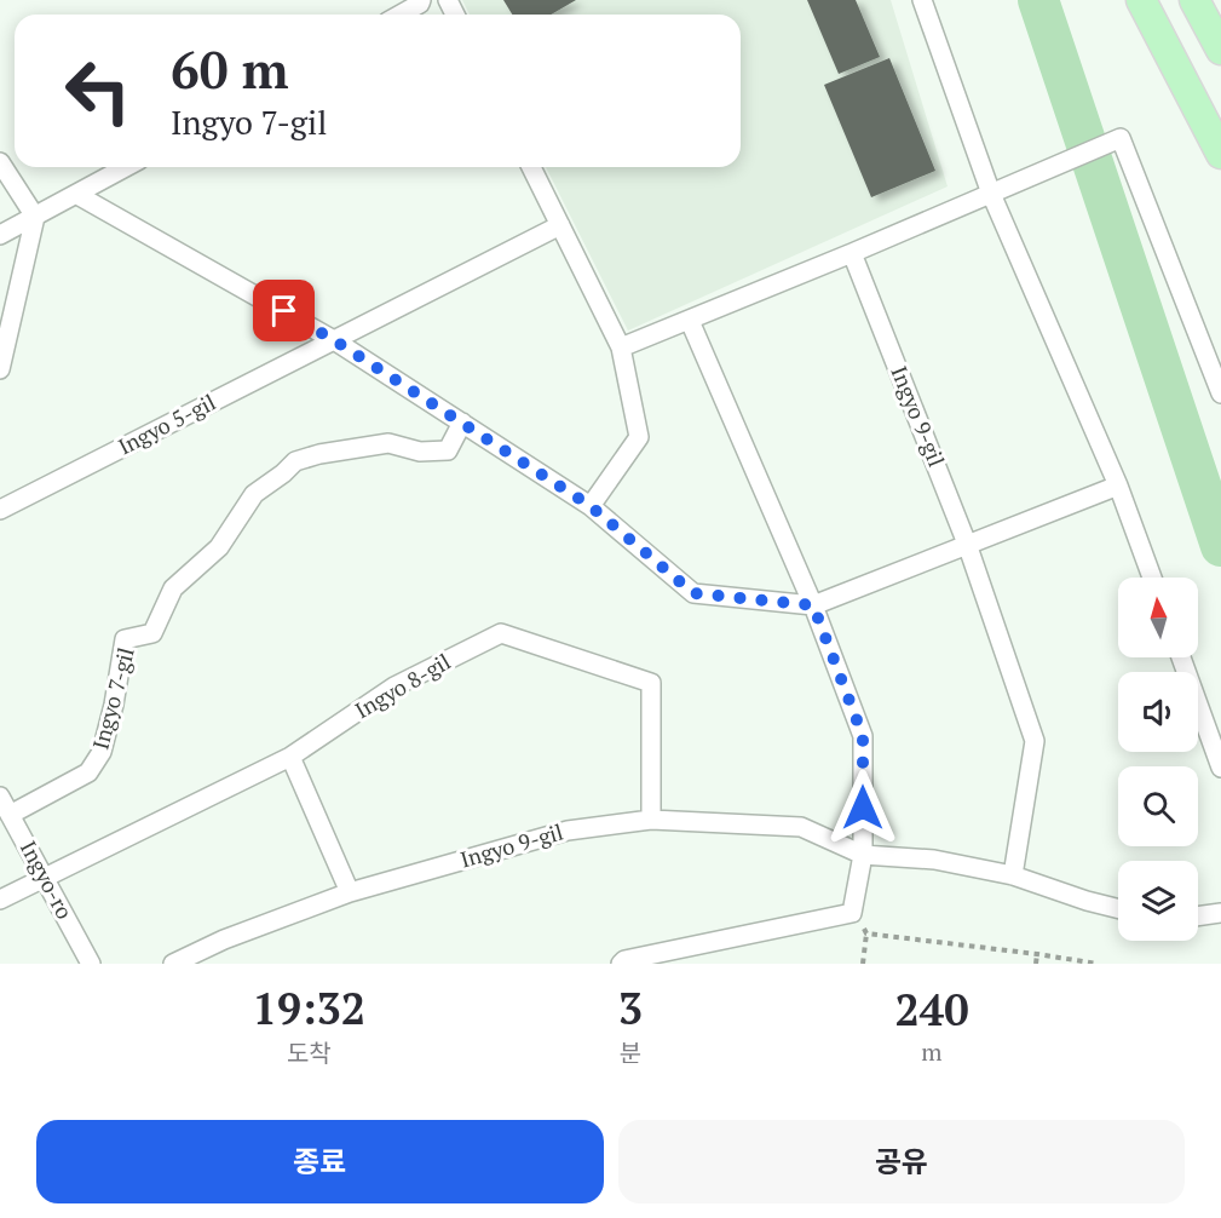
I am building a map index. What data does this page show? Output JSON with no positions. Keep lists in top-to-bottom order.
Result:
{
  "streets": {
    "street": [
      "Ingyo 9-gil",
      "Ingyo 5-gil",
      "Ingyo 8-gil",
      "Ingyo 7-gil",
      "Ingyo-ro"
    ]
  },
  "crossings": [
    ["Ingyo 9-gil", "Ingyo 8-gil"],
    ["Ingyo 8-gil", "Ingyo-ro"],
    ["Ingyo 7-gil", "Ingyo-ro"]
  ],
  "north": "top",
  "page": {
    "turn": ["60 m", "Ingyo 7-gil"],
    "eta": [
      "19:32",
      "도착",
      "3",
      "분",
      "240",
      "m"
    ],
    "buttons": ["종료", "공유"]
  }
}
